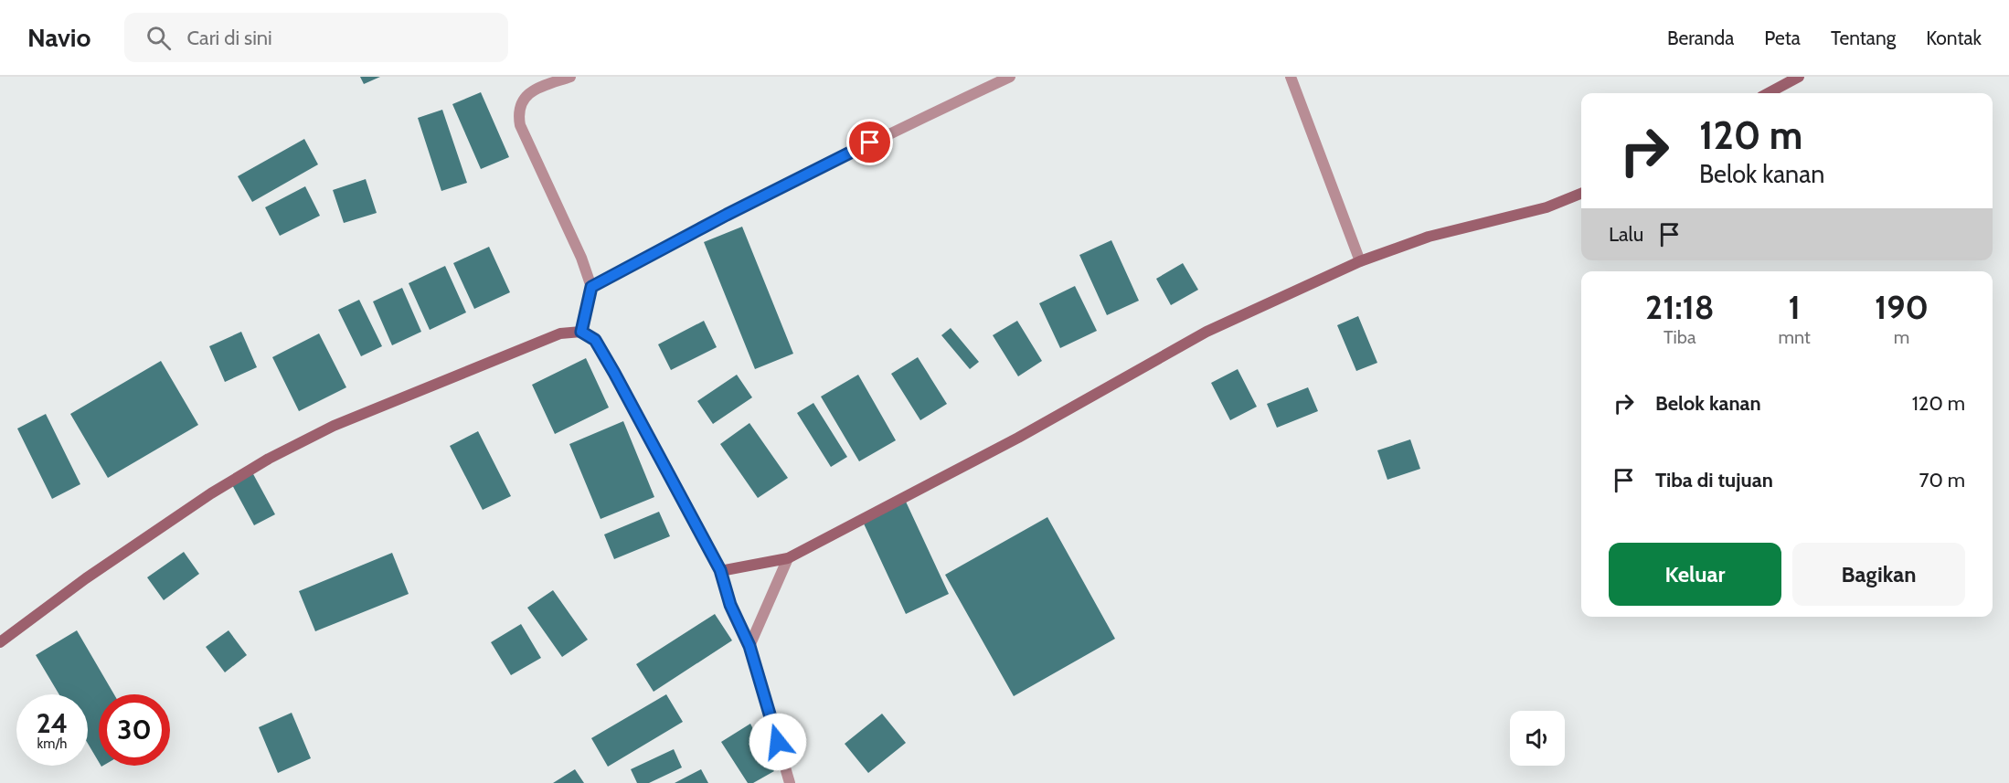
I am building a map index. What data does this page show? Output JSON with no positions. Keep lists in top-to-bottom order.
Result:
{
  "page": {
    "header": "Navio",
    "search": "Cari di sini",
    "nav": [
      "Beranda",
      "Peta",
      "Tentang",
      "Kontak"
    ],
    "turn": ["120 m", "Belok kanan"],
    "then": "Lalu",
    "eta": [
      "21:18",
      "Tiba",
      "1",
      "mnt",
      "190",
      "m"
    ],
    "list": [
      {
        "name": "Belok kanan",
        "value": "120 m"
      },
      {
        "name": "Tiba di tujuan",
        "value": "70 m"
      }
    ],
    "buttons": ["Keluar", "Bagikan"],
    "speed": "24 km/h",
    "limit": "30"
  }
}
